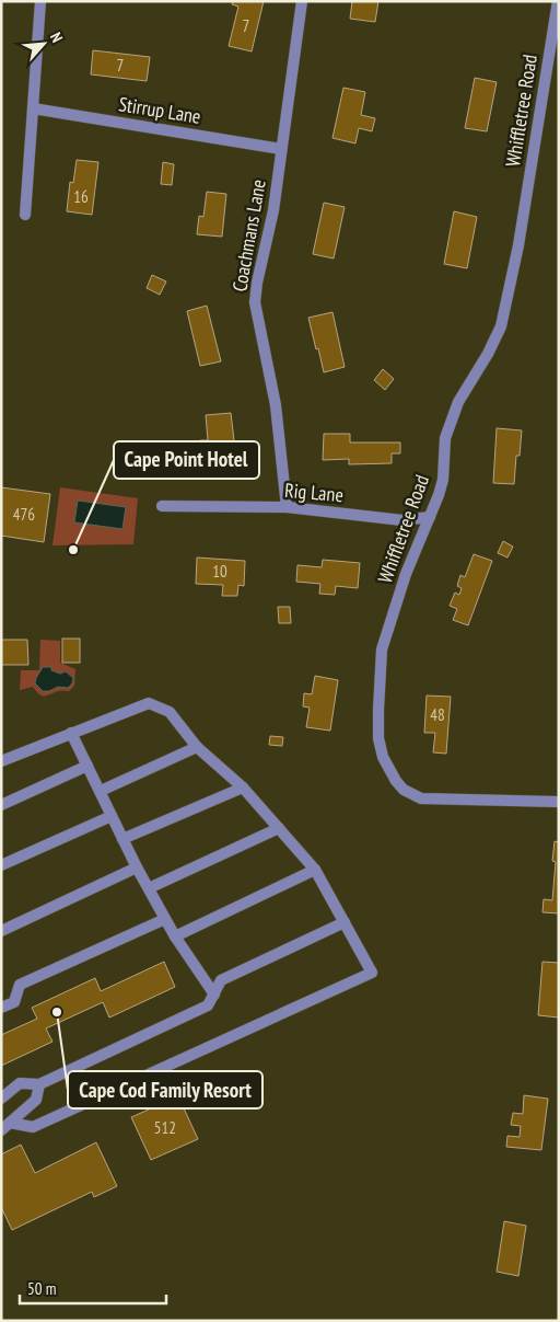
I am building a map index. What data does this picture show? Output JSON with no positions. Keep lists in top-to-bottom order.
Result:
{
  "streets": {
    "street": [
      "Stirrup Lane",
      "Whiffletree Road",
      "Coachmans Lane",
      "Rig Lane"
    ]
  },
  "crossings": [
    ["Stirrup Lane", "Coachmans Lane"],
    ["Whiffletree Road", "Rig Lane"],
    ["Coachmans Lane", "Rig Lane"]
  ],
  "places": ["Cape Point Hotel", "Cape Cod Family Resort"],
  "house_numbers": [
    "7",
    "7",
    "16",
    "476",
    "10",
    "48",
    "512"
  ],
  "scale_bar": "50 m",
  "north": "top right"
}
